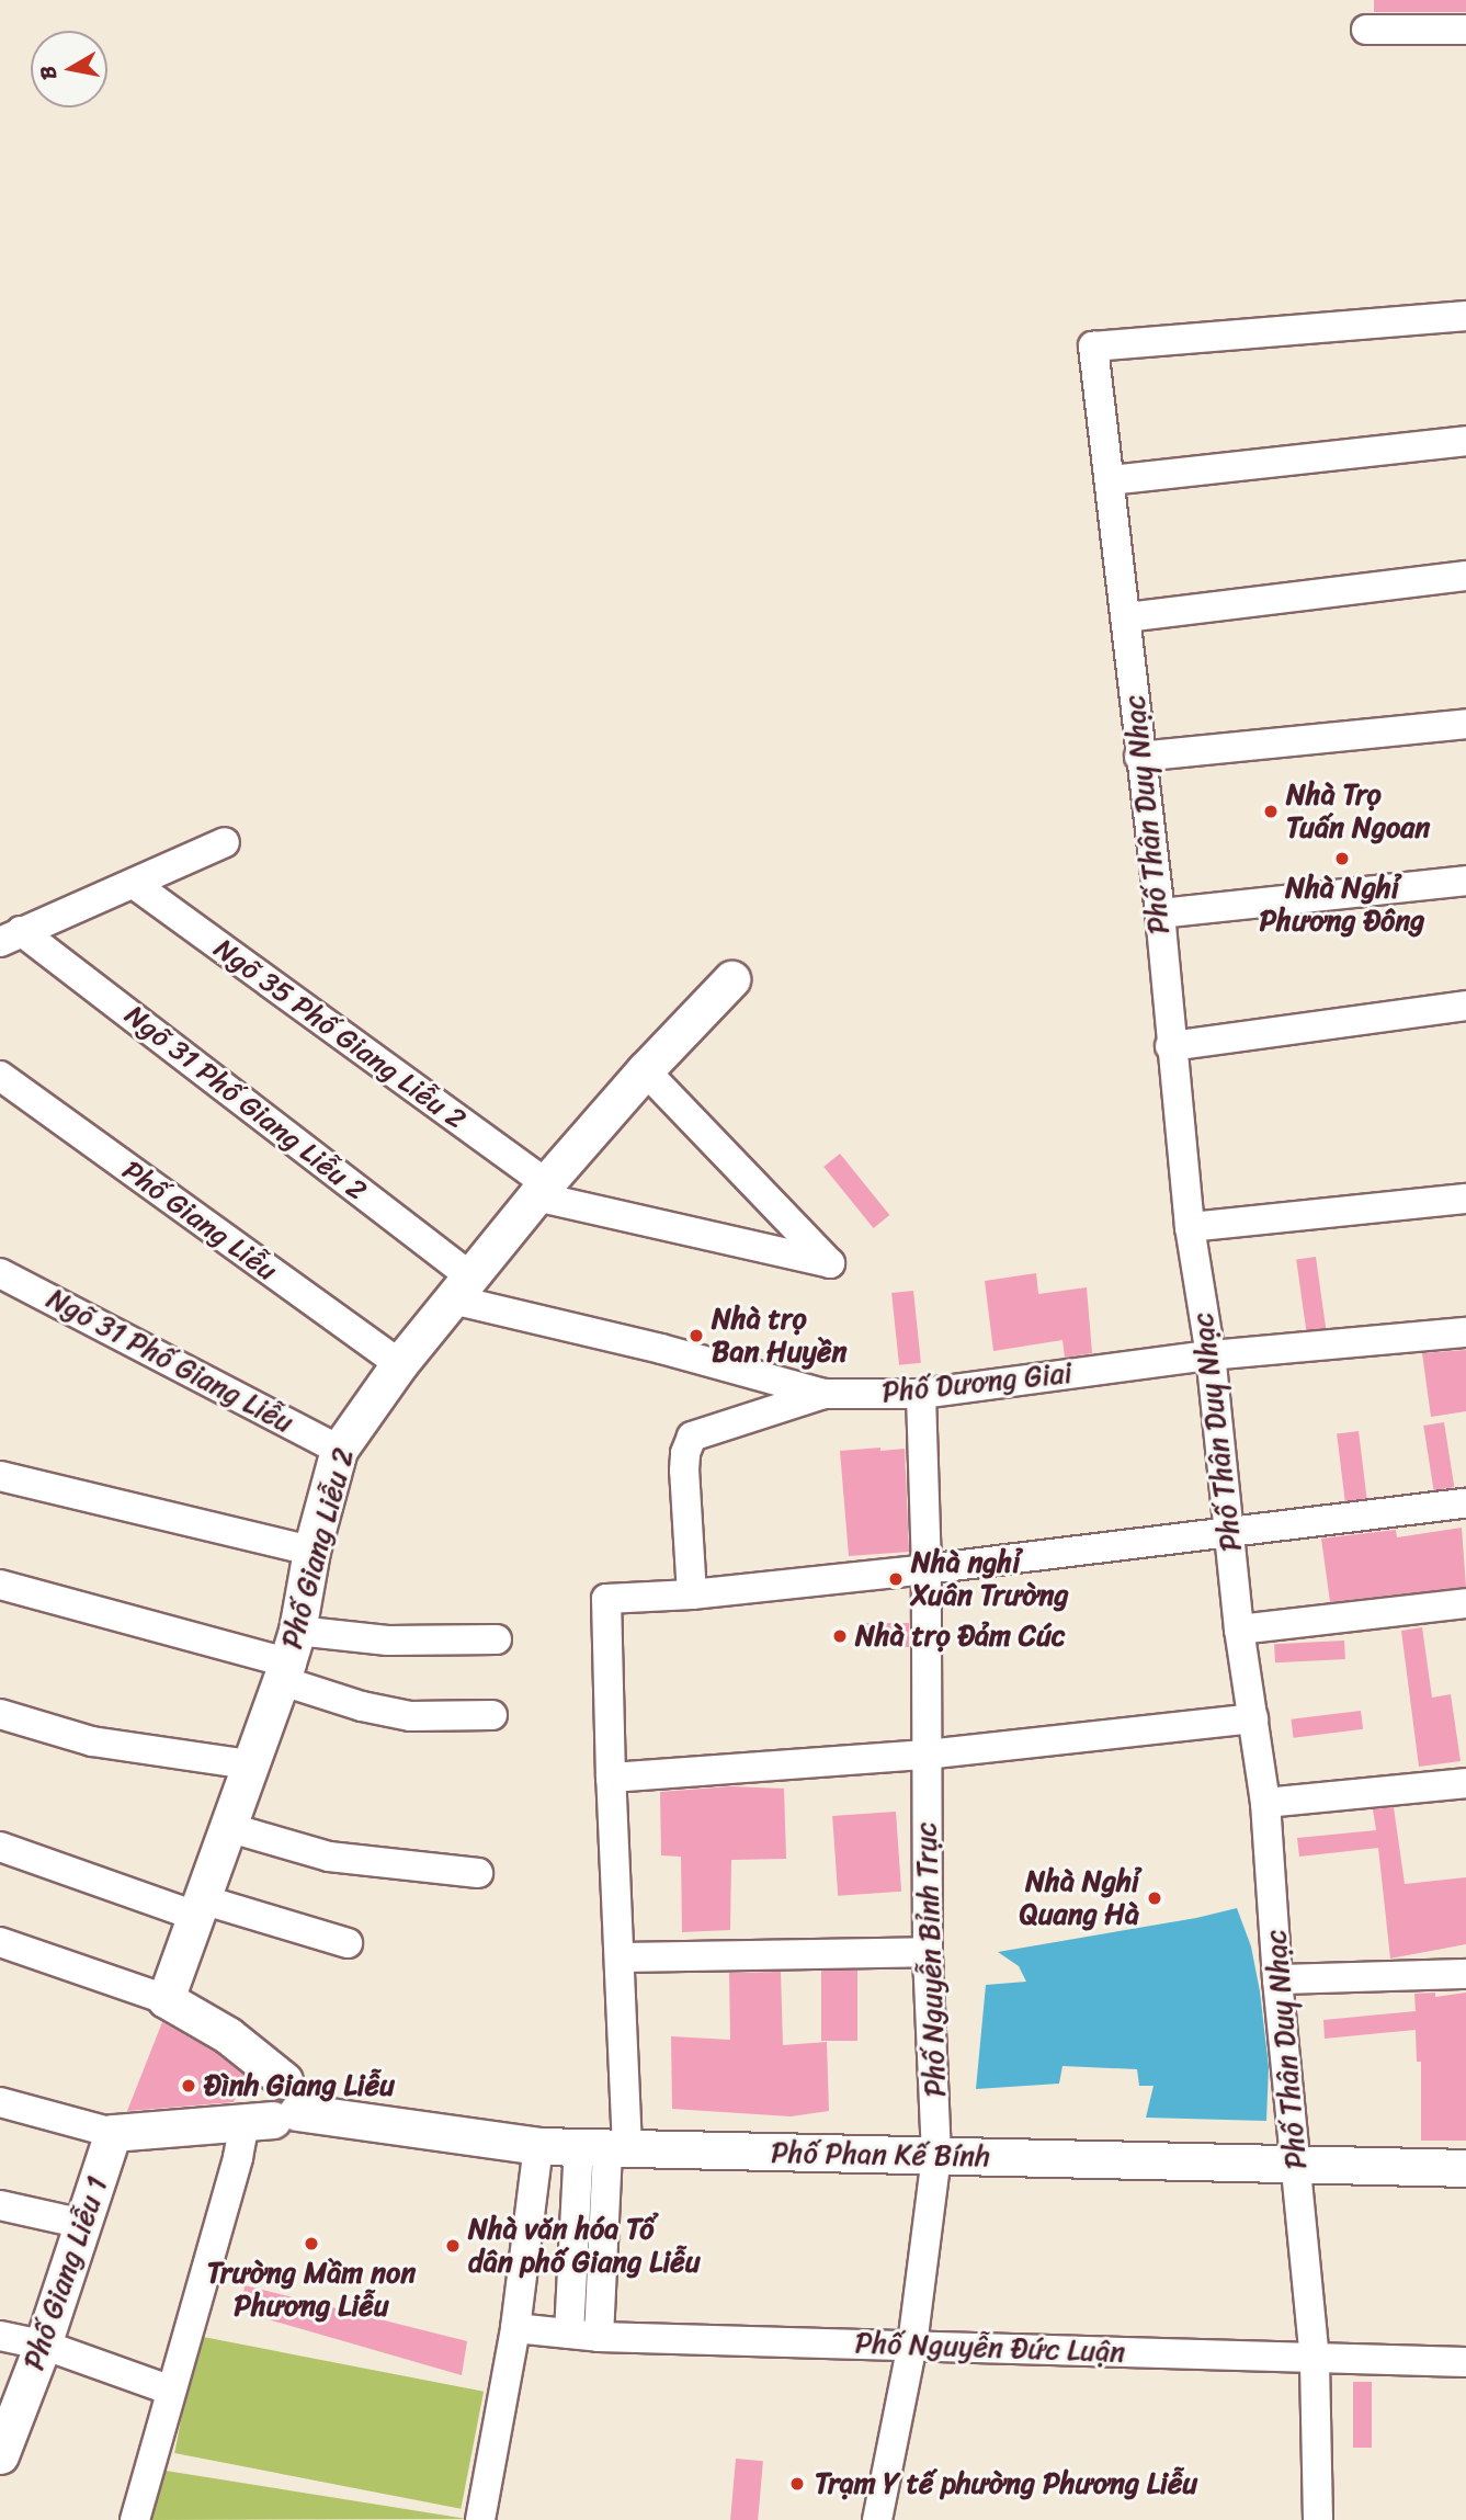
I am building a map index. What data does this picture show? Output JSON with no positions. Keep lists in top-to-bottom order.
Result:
{
  "streets": {
    "main road": ["Phố Giang Liễu 2", "Phố Phan Kế Bính", "Phố Giang Liễu 1"],
    "street": [
      "Phố Thân Duy Nhạc",
      "Ngõ 35 Phố Giang Liễu 2",
      "Ngõ 31 Phố Giang Liễu 2",
      "Phố Giang Liễu",
      "Ngõ 31 Phố Giang Liễu",
      "Phố Dương Giai",
      "Phố Nguyễn Bỉnh Trục",
      "Phố Nguyễn Đức Luận"
    ]
  },
  "crossings": [
    ["Phố Thân Duy Nhạc", "Phố Dương Giai"],
    ["Phố Thân Duy Nhạc", "Phố Phan Kế Bính"],
    ["Phố Thân Duy Nhạc", "Phố Nguyễn Đức Luận"],
    ["Ngõ 35 Phố Giang Liễu 2", "Phố Giang Liễu 2"],
    ["Ngõ 31 Phố Giang Liễu 2", "Phố Dương Giai"],
    ["Ngõ 31 Phố Giang Liễu 2", "Phố Giang Liễu 2"],
    ["Phố Giang Liễu", "Phố Giang Liễu 2"],
    ["Ngõ 31 Phố Giang Liễu", "Phố Giang Liễu 2"],
    ["Phố Dương Giai", "Phố Giang Liễu 2"],
    ["Phố Dương Giai", "Phố Nguyễn Bỉnh Trục"],
    ["Phố Nguyễn Bỉnh Trục", "Phố Phan Kế Bính"],
    ["Phố Nguyễn Bỉnh Trục", "Phố Nguyễn Đức Luận"],
    ["Phố Phan Kế Bính", "Phố Giang Liễu 1"]
  ],
  "places": [
    "Nhà Trọ Tuấn Ngoan",
    "Nhà Nghỉ Phương Đông",
    "Nhà trọ Ban Huyền",
    "Nhà nghỉ Xuân Trường",
    "Nhà trọ Đảm Cúc",
    "Nhà Nghỉ Quang Hà",
    "Đình Giang Liễu",
    "Trường Mầm non Phương Liễu",
    "Nhà văn hóa Tổ dân phố Giang Liễu",
    "Trạm Y tế phường Phương Liễu"
  ],
  "north": "left"
}
